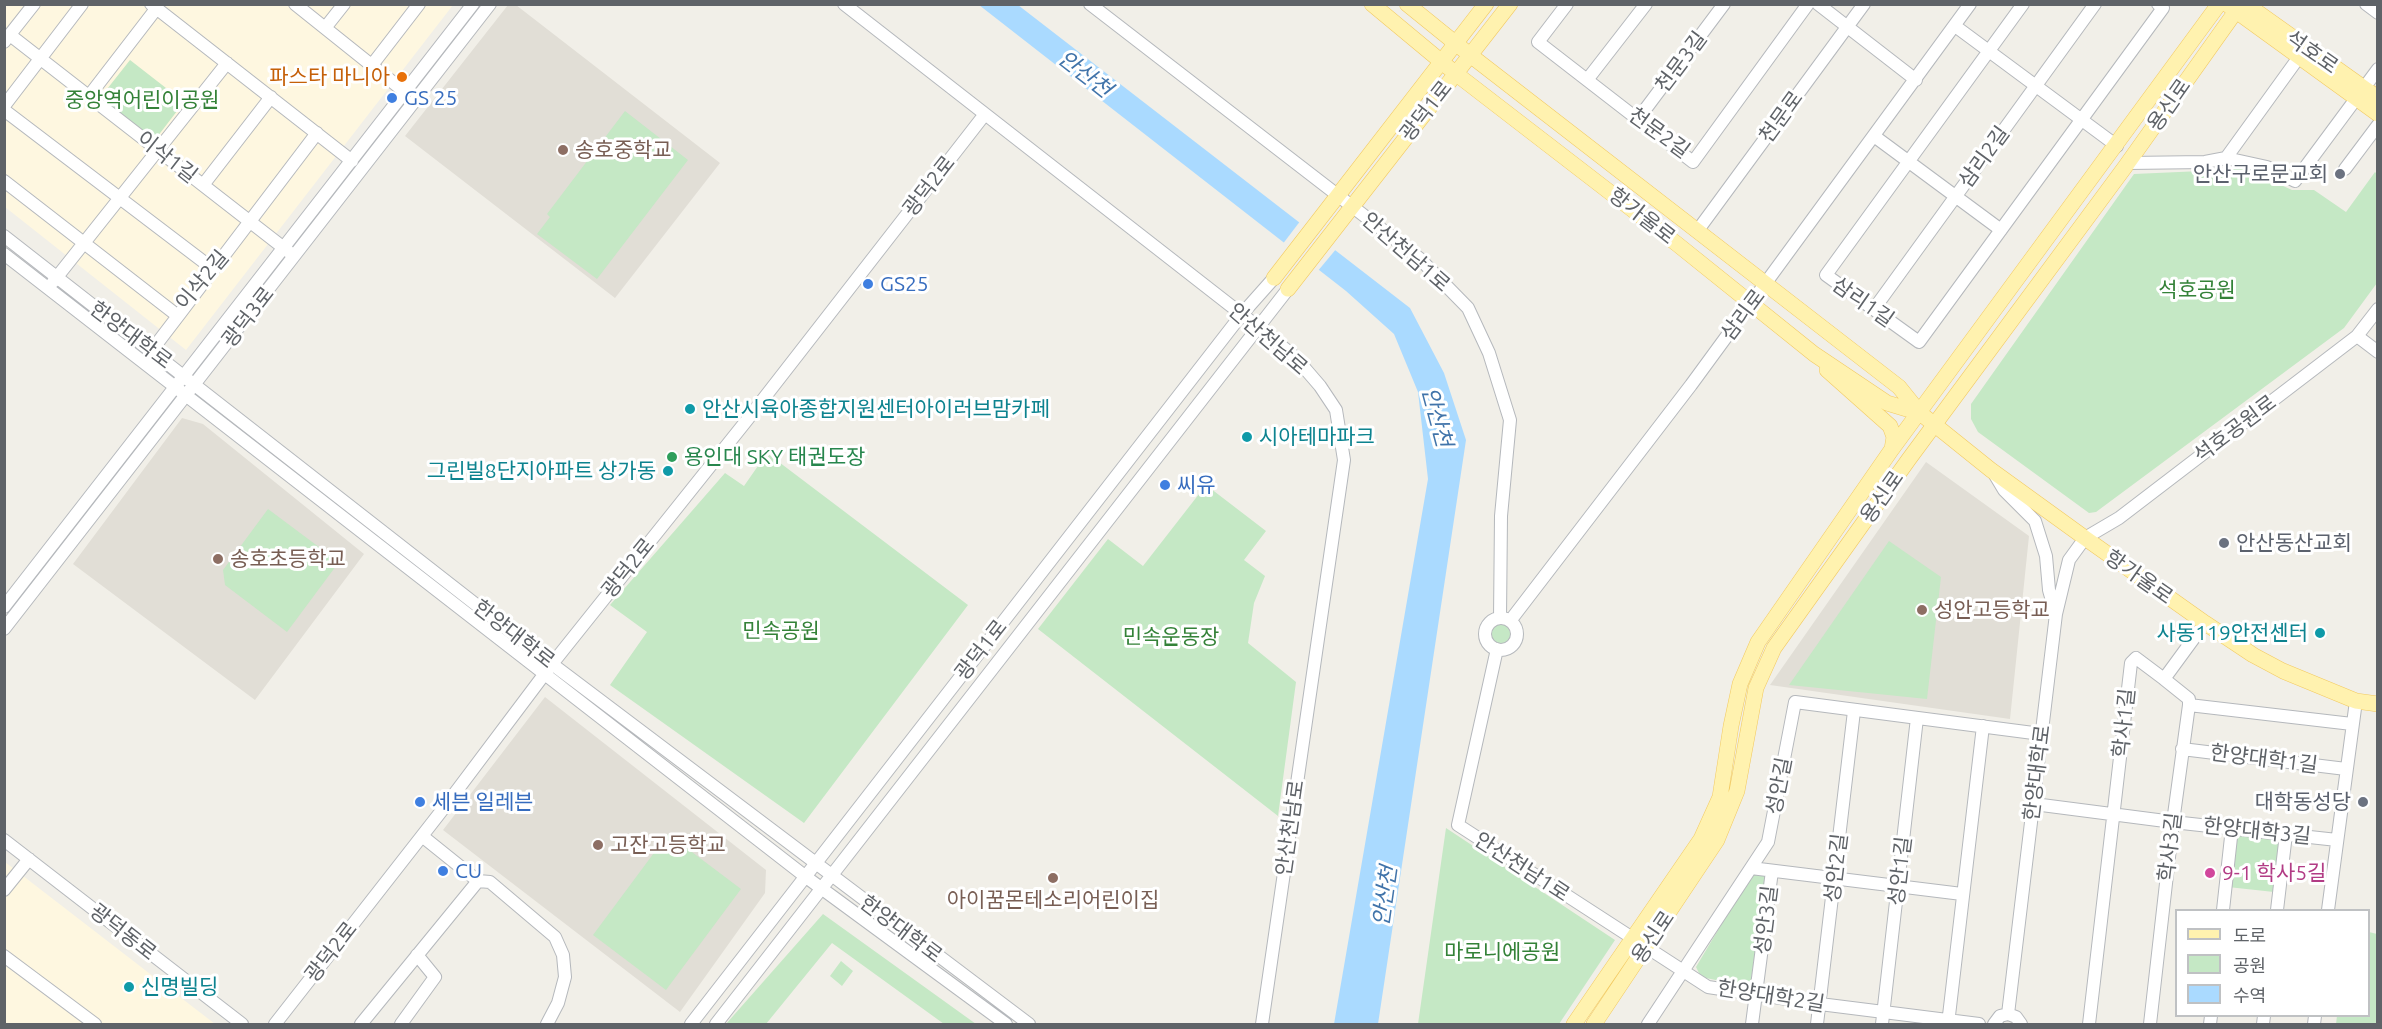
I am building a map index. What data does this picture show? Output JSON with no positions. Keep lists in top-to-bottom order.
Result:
{
  "streets": {
    "main road": [
      "석호로",
      "용신로",
      "광덕1로",
      "항가울로"
    ],
    "street": [
      "천문3길",
      "천문로",
      "천문2길",
      "이삭1길",
      "삼리2길",
      "광덕2로",
      "안산천남1로",
      "이삭2길",
      "삼리1길",
      "삼리로",
      "광덕3로",
      "한양대학로",
      "안산천남로",
      "석호공원로",
      "학사1길",
      "한양대학1길",
      "성안길",
      "한양대학3길",
      "학사3길",
      "성안2길",
      "성안1길",
      "성안3길",
      "광덕동로",
      "한양대학2길"
    ]
  },
  "crossings": [
    ["석호로", "용신로"],
    ["천문3길", "천문2길"],
    ["용신로", "항가울로"],
    ["용신로", "안산천남1로"],
    ["용신로", "한양대학2길"],
    ["광덕1로", "항가울로"],
    ["광덕1로", "안산천남1로"],
    ["광덕1로", "한양대학로"],
    ["광덕1로", "안산천남로"],
    ["천문로", "항가울로"],
    ["이삭1길", "이삭2길"],
    ["이삭1길", "광덕3로"],
    ["삼리2길", "삼리1길"],
    ["광덕2로", "한양대학로"],
    ["광덕2로", "안산천남로"],
    ["항가울로", "삼리로"],
    ["항가울로", "한양대학로"],
    ["항가울로", "석호공원로"],
    ["항가울로", "한양대학1길"],
    ["안산천남1로", "삼리로"],
    ["안산천남1로", "한양대학2길"],
    ["광덕3로", "한양대학로"],
    ["한양대학로", "석호공원로"],
    ["한양대학로", "성안길"],
    ["한양대학로", "한양대학3길"],
    ["학사1길", "한양대학3길"],
    ["학사1길", "학사3길"],
    ["한양대학1길", "한양대학3길"],
    ["한양대학1길", "학사3길"],
    ["성안길", "성안2길"],
    ["성안길", "성안1길"],
    ["성안길", "성안3길"],
    ["성안길", "한양대학2길"],
    ["한양대학3길", "학사3길"],
    ["성안2길", "한양대학2길"],
    ["성안1길", "한양대학2길"],
    ["성안3길", "한양대학2길"]
  ],
  "water": ["안산천"],
  "parks": [
    "중앙역어린이공원",
    "석호공원",
    "민속공원",
    "민속운동장",
    "마로니에공원"
  ],
  "places": [
    "파스타 마니아",
    "GS 25",
    "송호중학교",
    "안산구로문교회",
    "GS25",
    "안산시육아종합지원센터아이러브맘카페",
    "시아테마파크",
    "용인대 SKY 태권도장",
    "그린빌8단지아파트 상가동",
    "씨유",
    "안산동산교회",
    "송호초등학교",
    "성안고등학교",
    "사동119안전센터",
    "세븐 일레븐",
    "대학동성당",
    "고잔고등학교",
    "CU",
    "9-1 학사5길",
    "아이꿈몬테소리어린이집",
    "신명빌딩"
  ],
  "legend": ["도로", "공원", "수역"]
}
